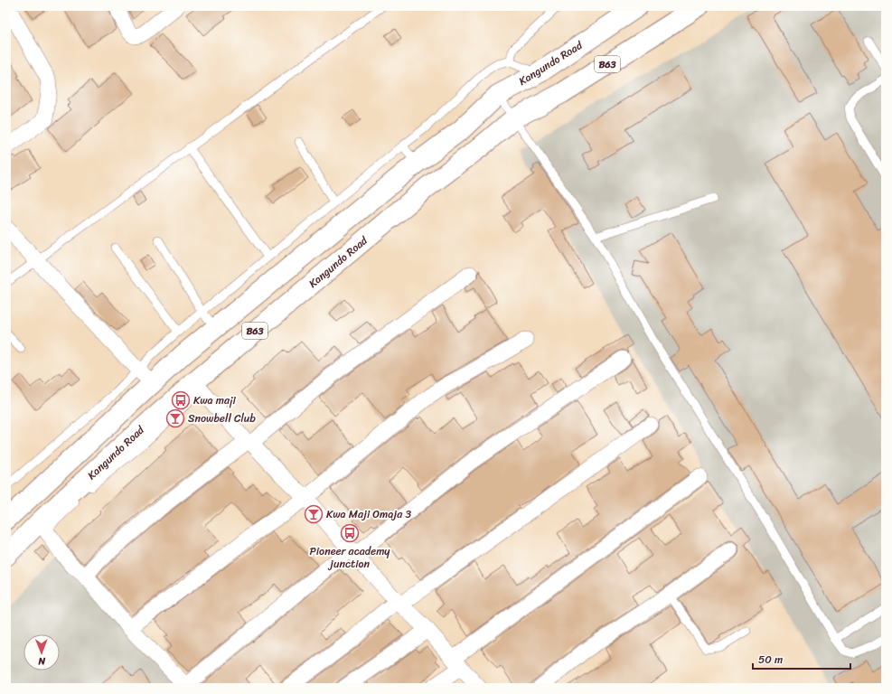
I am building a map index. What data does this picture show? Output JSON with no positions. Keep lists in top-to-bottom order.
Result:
{
  "streets": {
    "highway": ["Kangundo Road", "B63"]
  },
  "places": {
    "bus stop": ["Kwa maji", "Pioneer academy junction"],
    "bar": ["Snowbell Club", "Kwa Maji Omaja 3"]
  },
  "scale_bar": "50 m",
  "north": "bottom"
}
